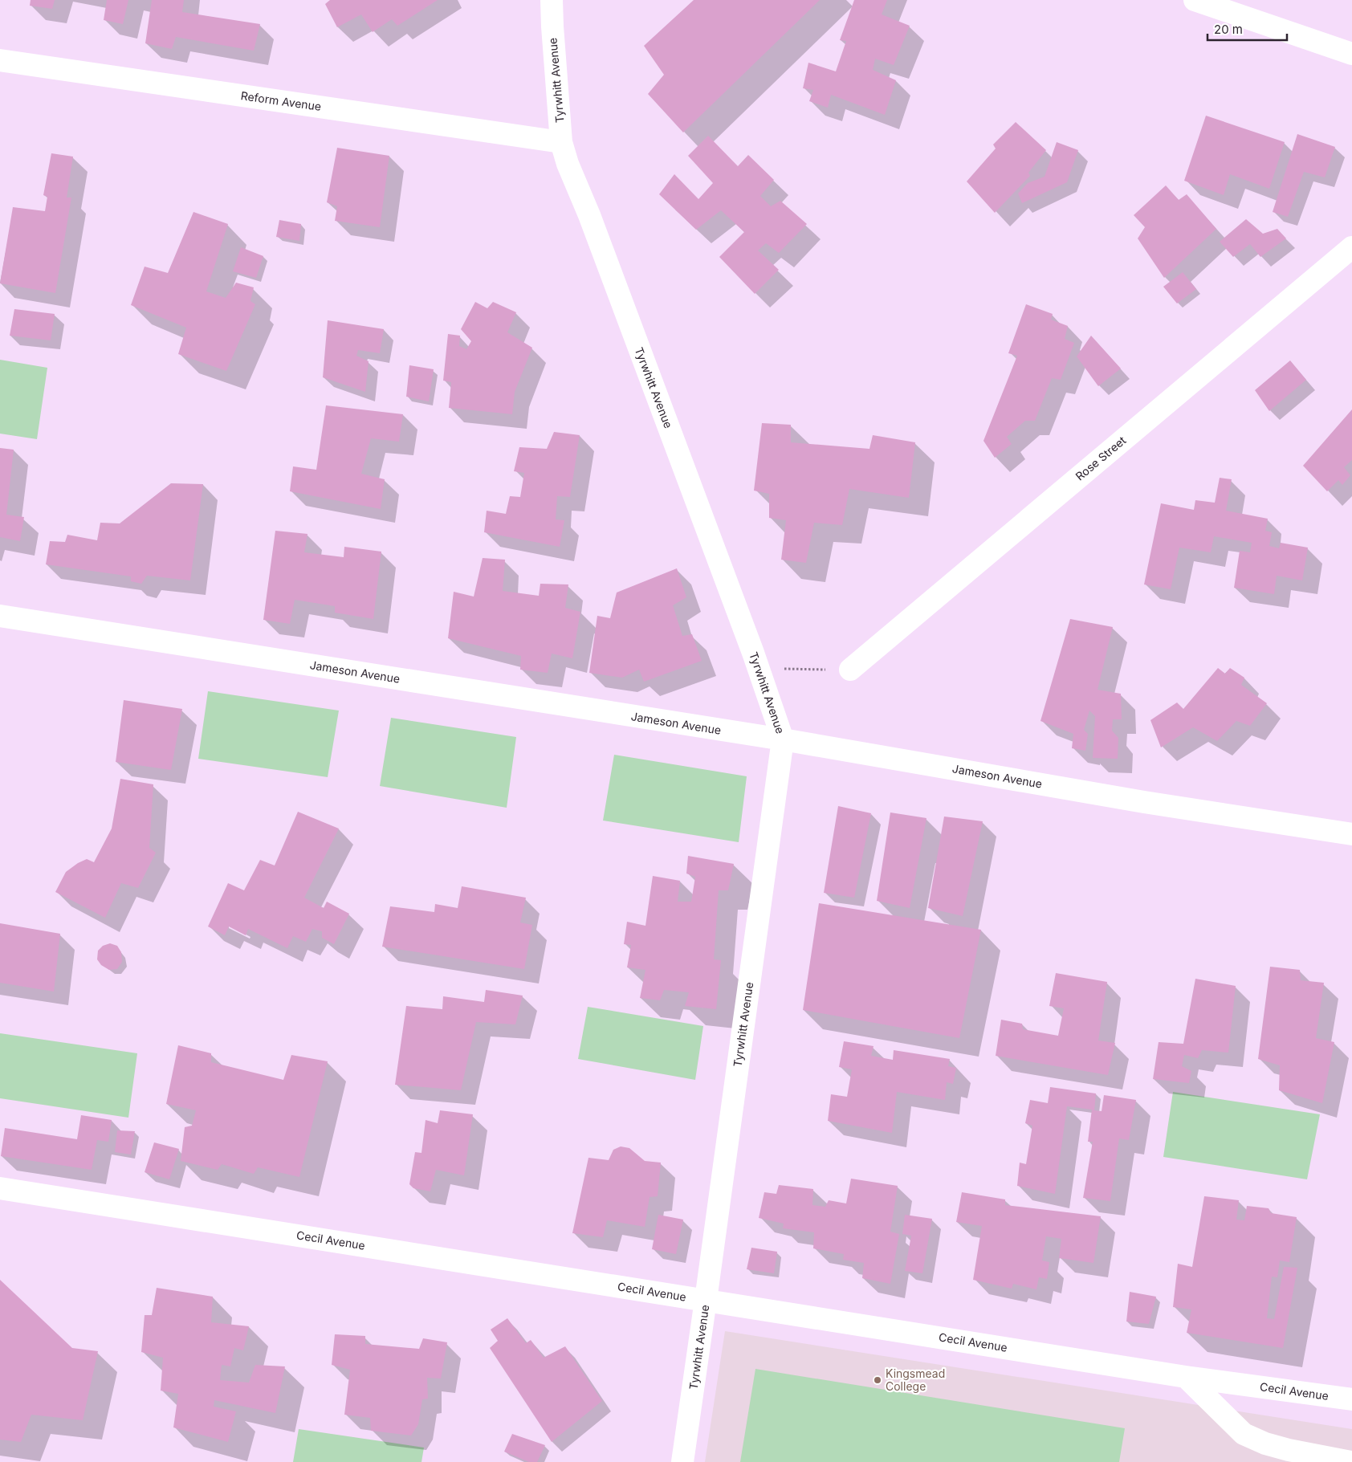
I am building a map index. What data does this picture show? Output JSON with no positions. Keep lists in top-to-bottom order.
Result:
{
  "streets": {
    "street": [
      "Tyrwhitt Avenue",
      "Reform Avenue",
      "Rose Street",
      "Jameson Avenue",
      "Cecil Avenue"
    ]
  },
  "crossings": [
    ["Tyrwhitt Avenue", "Reform Avenue"],
    ["Tyrwhitt Avenue", "Jameson Avenue"],
    ["Tyrwhitt Avenue", "Cecil Avenue"]
  ],
  "places": ["Kingsmead College"],
  "scale_bar": "20 m"
}
